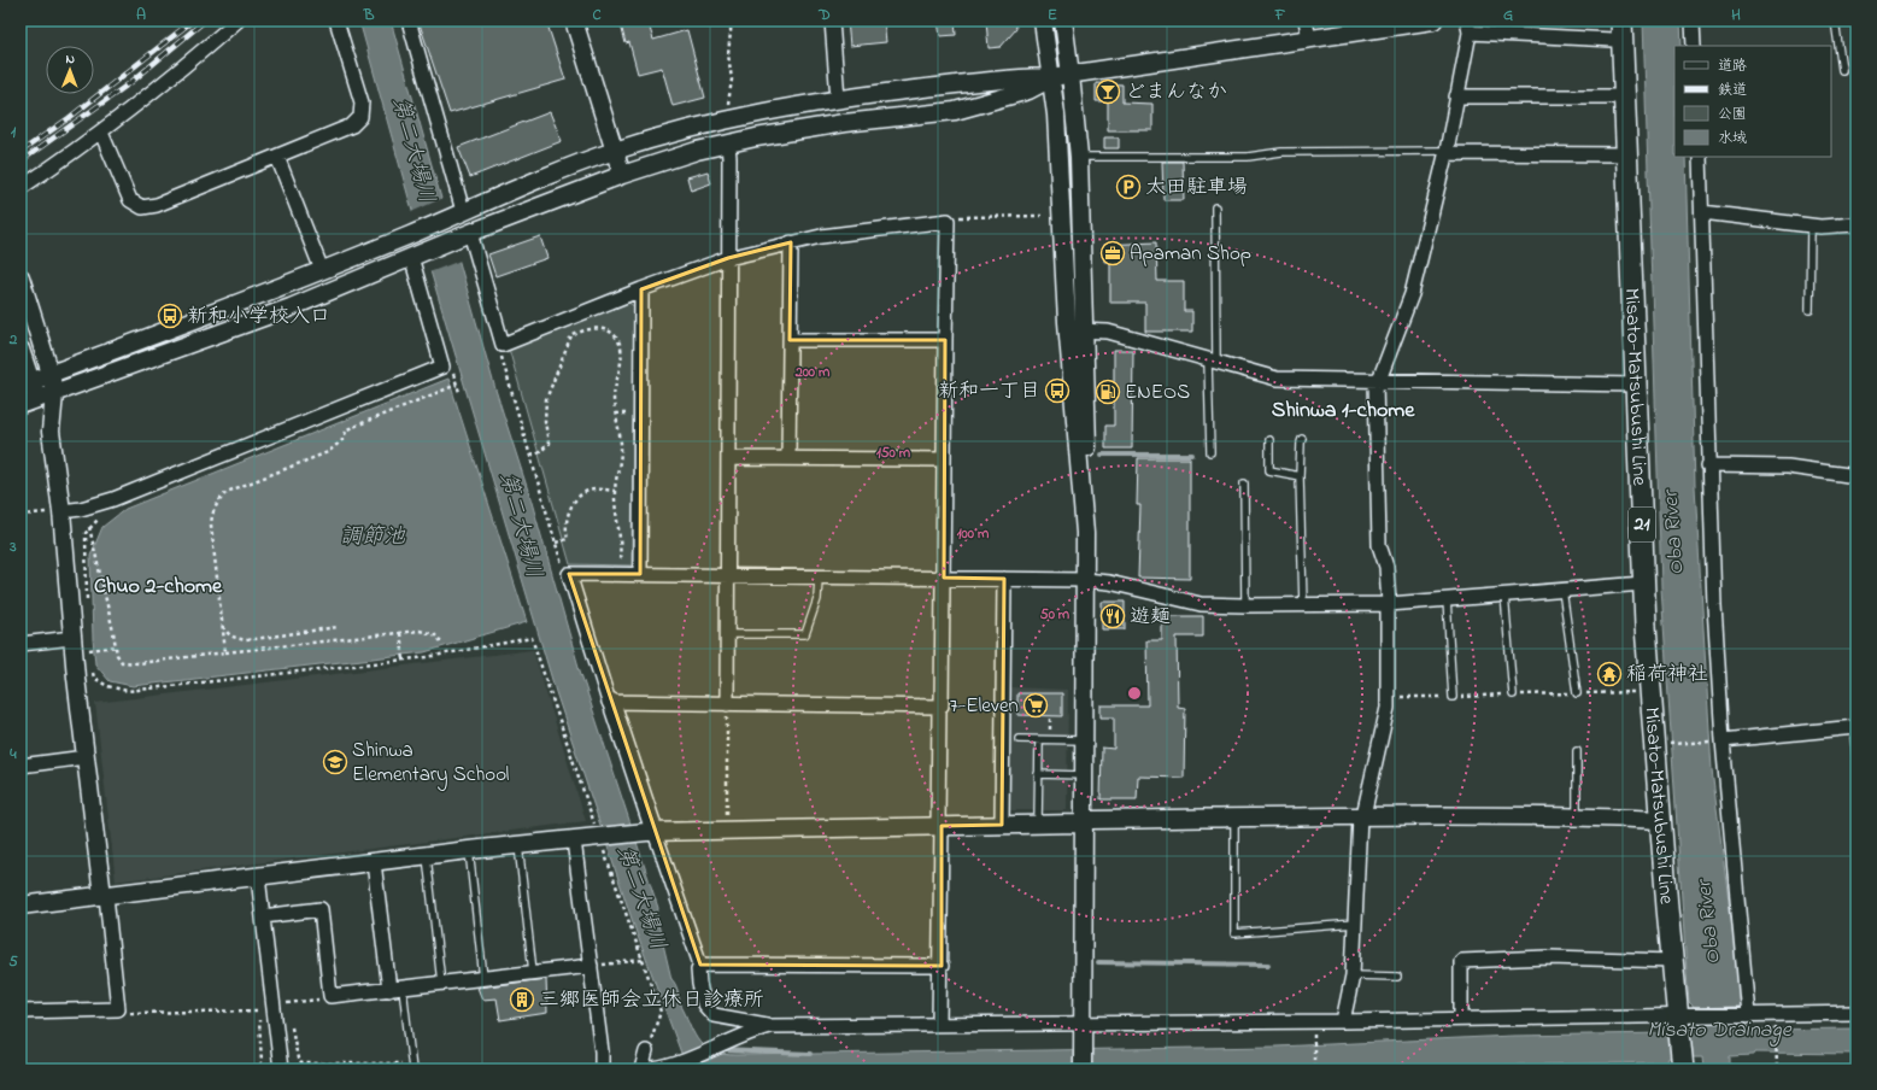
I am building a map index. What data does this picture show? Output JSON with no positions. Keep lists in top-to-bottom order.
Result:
{
  "streets": {
    "main road": ["Misato-Matsubushi Line", "21"]
  },
  "districts": ["Shinwa 1-chome", "Chuo 2-chome"],
  "water": [
    "第二大場川",
    "Oba River",
    "調節池",
    "Misato Drainage"
  ],
  "places": {
    "bar": ["どまんなか"],
    "parking": ["太田駐車場"],
    "office": ["Apaman Shop"],
    "bus stop": ["新和小学校入口", "新和一丁目"],
    "fuel station": ["ENEOS"],
    "restaurant": ["遊麺"],
    "temple": ["稲荷神社"],
    "supermarket": ["7-Eleven"],
    "school or university": ["Shinwa Elementary School"],
    "building": ["三郷医師会立休日診療所"]
  },
  "legend": [
    "道路",
    "鉄道",
    "公園",
    "水域"
  ],
  "north": "top",
  "grid": {
    "columns": [
      "A",
      "B",
      "C",
      "D",
      "E",
      "F",
      "G",
      "H"
    ],
    "rows": [
      "1",
      "2",
      "3",
      "4",
      "5"
    ]
  },
  "rings": [
    "200 m",
    "150 m",
    "100 m",
    "50 m"
  ]
}
